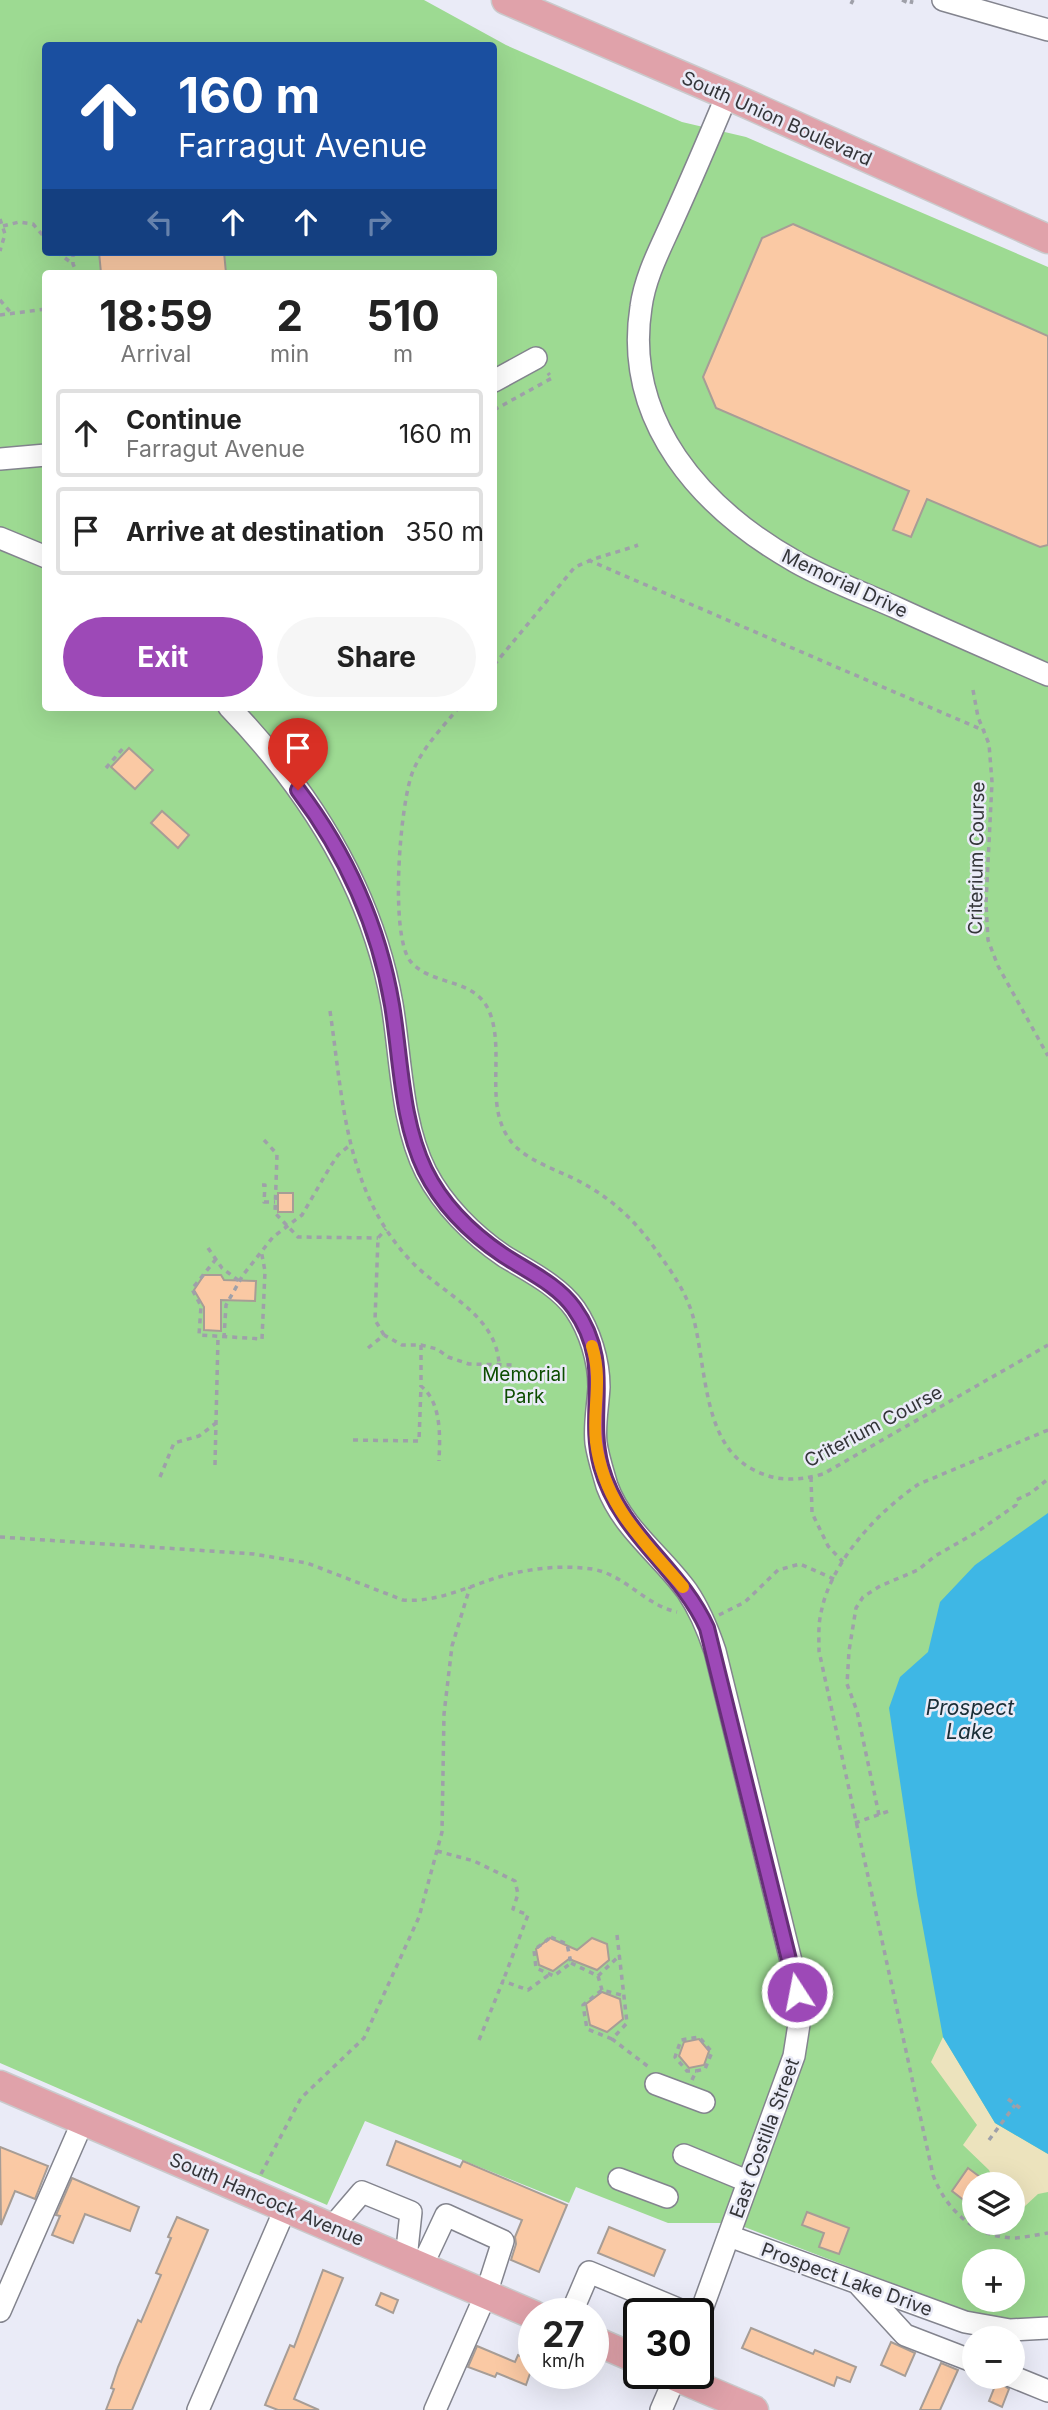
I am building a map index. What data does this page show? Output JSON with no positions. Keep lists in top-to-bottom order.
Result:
{
  "streets": {
    "main road": ["South Union Boulevard", "South Hancock Avenue"],
    "street": ["Memorial Drive", "East Costilla Street", "Prospect Lake Drive"],
    "path": ["Criterium Course"]
  },
  "crossings": [
    ["South Union Boulevard", "Memorial Drive"],
    ["East Costilla Street", "Prospect Lake Drive"]
  ],
  "water": ["Prospect Lake"],
  "parks": ["Memorial Park"],
  "page": {
    "turn": ["160 m", "Farragut Avenue"],
    "eta": [
      "18:59",
      "Arrival",
      "2",
      "min",
      "510",
      "m"
    ],
    "list": [
      {
        "name": "Continue",
        "note": "Farragut Avenue",
        "value": "160 m"
      },
      {
        "name": "Arrive at destination",
        "value": "350 m"
      }
    ],
    "buttons": ["Exit", "Share"],
    "map_buttons": ["+", "−"],
    "speed": "27 km/h",
    "limit": "30"
  }
}
